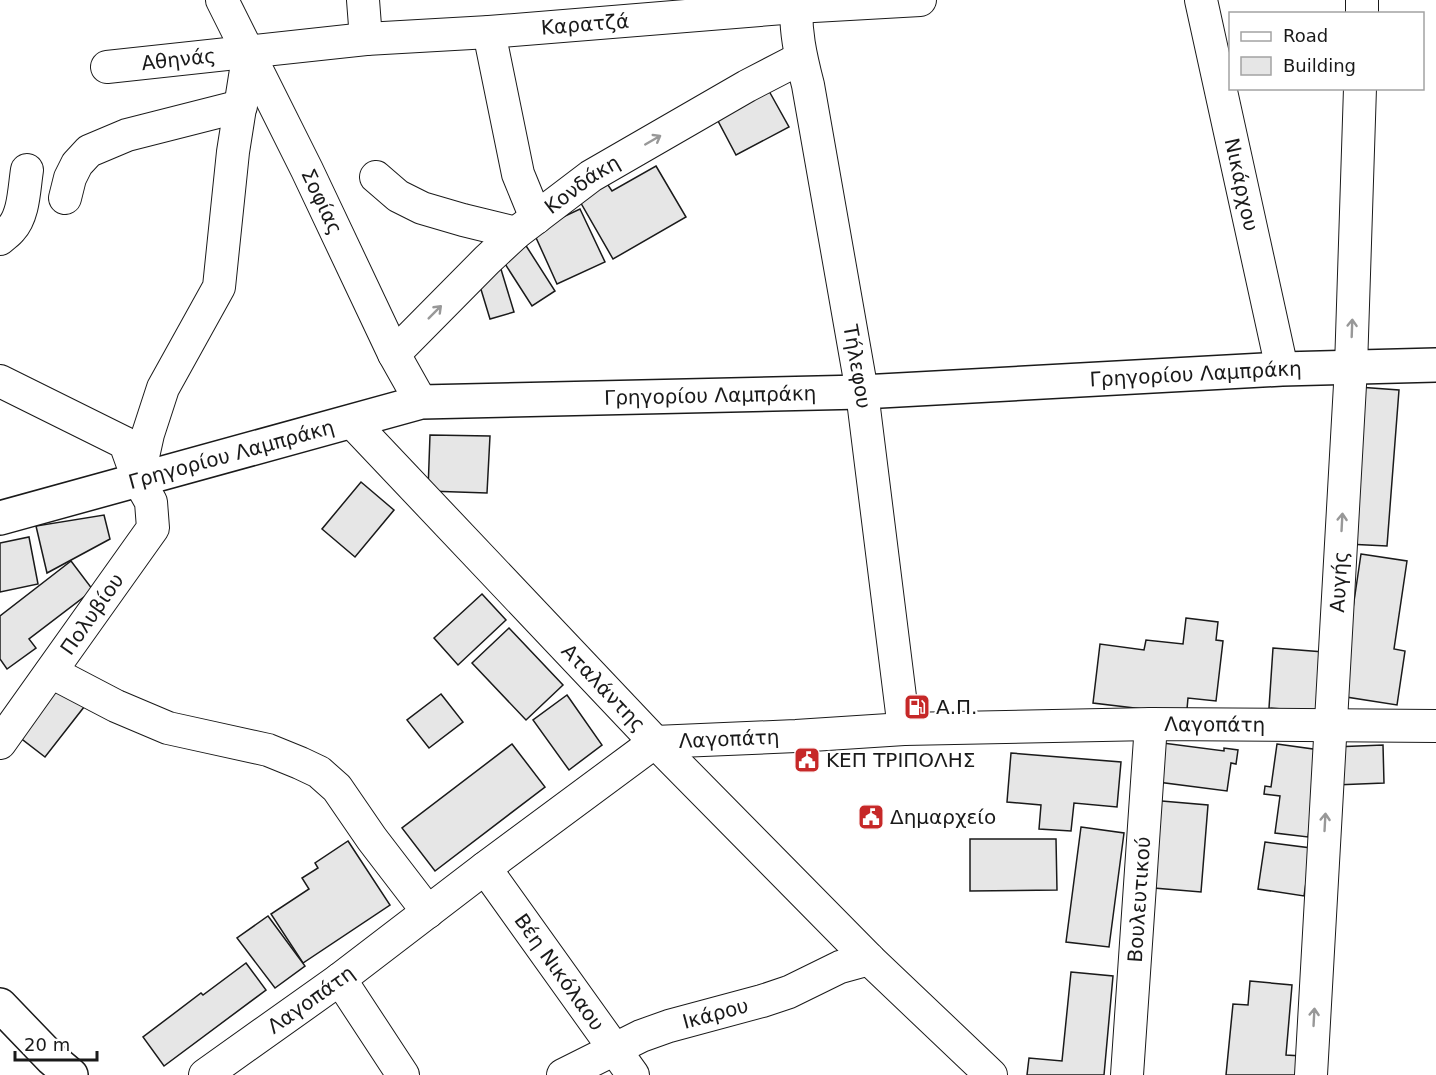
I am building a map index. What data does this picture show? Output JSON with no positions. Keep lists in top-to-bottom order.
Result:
{
  "streets": {
    "main road": ["Γρηγορίου Λαμπράκη"],
    "street": [
      "Καρατζά",
      "Αθηνάς",
      "Νικάρχου",
      "Κονδάκη",
      "Σοφίας",
      "Τήλεφου",
      "Αυγής",
      "Πολυβίου",
      "Αταλάντης",
      "Λαγοπάτη",
      "Βουλευτικού",
      "Βέη Νικόλαου",
      "Ικάρου"
    ]
  },
  "crossings": [
    ["Καρατζά", "Αθηνάς"],
    ["Καρατζά", "Σοφίας"],
    ["Καρατζά", "Τήλεφου"],
    ["Αθηνάς", "Σοφίας"],
    ["Νικάρχου", "Γρηγορίου Λαμπράκη"],
    ["Κονδάκη", "Σοφίας"],
    ["Κονδάκη", "Τήλεφου"],
    ["Σοφίας", "Γρηγορίου Λαμπράκη"],
    ["Τήλεφου", "Γρηγορίου Λαμπράκη"],
    ["Τήλεφου", "Λαγοπάτη"],
    ["Γρηγορίου Λαμπράκη", "Αυγής"],
    ["Γρηγορίου Λαμπράκη", "Πολυβίου"],
    ["Γρηγορίου Λαμπράκη", "Αταλάντης"],
    ["Αυγής", "Λαγοπάτη"],
    ["Αταλάντης", "Λαγοπάτη"],
    ["Αταλάντης", "Ικάρου"],
    ["Λαγοπάτη", "Βουλευτικού"],
    ["Λαγοπάτη", "Βέη Νικόλαου"],
    ["Βέη Νικόλαου", "Ικάρου"]
  ],
  "one_way": ["Κονδάκη", "Αυγής"],
  "places": {
    "fuel station": ["Α.Π."],
    "public building": ["ΚΕΠ ΤΡΙΠΟΛΗΣ", "Δημαρχείο"]
  },
  "legend": ["Road", "Building"],
  "scale_bar": "20 m"
}
